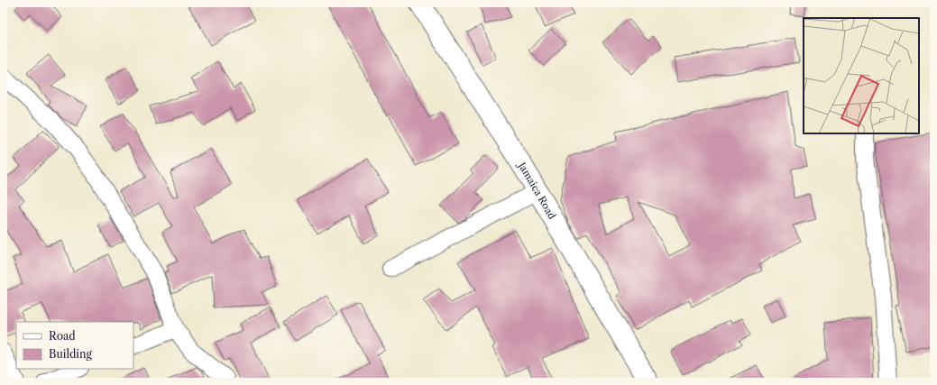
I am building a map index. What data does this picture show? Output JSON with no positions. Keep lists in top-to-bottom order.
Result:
{
  "streets": {
    "street": ["Jamaica Road"]
  },
  "legend": ["Road", "Building"]
}
